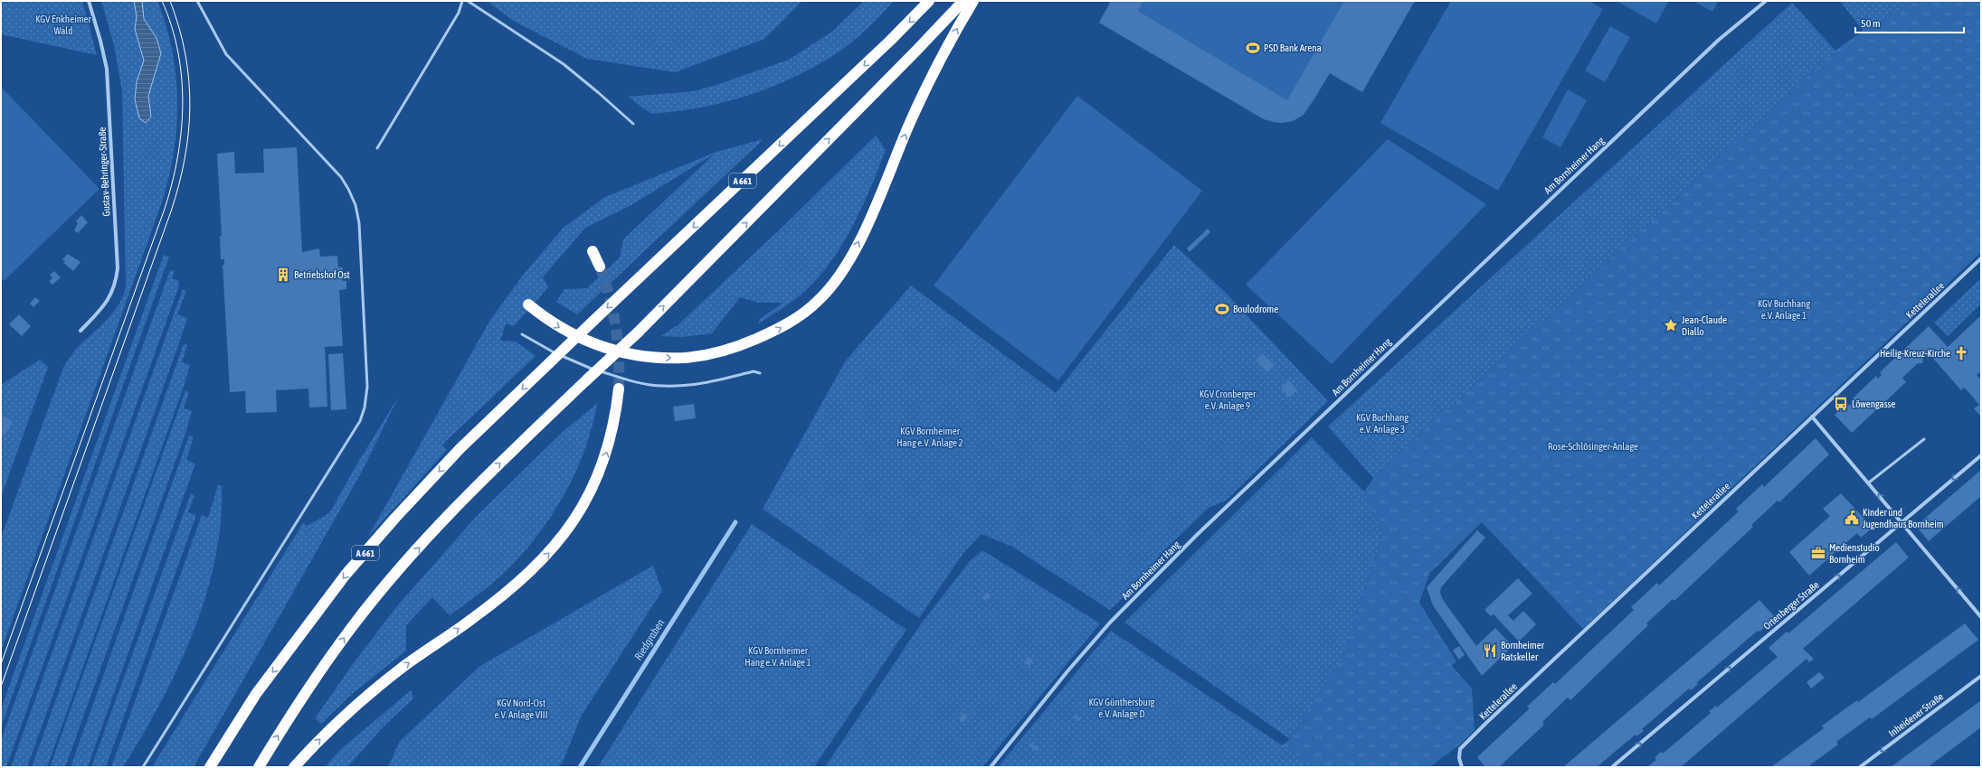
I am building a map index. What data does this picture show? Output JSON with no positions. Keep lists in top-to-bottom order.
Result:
{
  "streets": {
    "highway": ["A 661"],
    "street": [
      "Am Bornheimer Hang",
      "Gustav-Behringer-Straße",
      "Kettelerallee",
      "Ortenberger Straße",
      "Inheidener Straße"
    ]
  },
  "one_way": ["Inheidener Straße"],
  "water": ["Riedgraben"],
  "parks": [
    "KGV Enkheimer Wald",
    "KGV Buchhang e.V. Anlage 1",
    "KGV Cronberger e.V. Anlage 9",
    "KGV Buchhang e.V. Anlage 3",
    "KGV Bornheimer Hang e.V. Anlage 2",
    "Rose-Schlösinger-Anlage",
    "KGV Bornheimer Hang e.V. Anlage 1",
    "KGV Günthersburg e.V. Anlage D",
    "KGV Nord-Ost e.V. Anlage VIII"
  ],
  "places": {
    "sports": ["PSD Bank Arena", "Boulodrome"],
    "building": ["Betriebshof Ost"],
    "place": ["Jean-Claude Diallo"],
    "church": ["Heilig-Kreuz-Kirche"],
    "bus stop": ["Löwengasse"],
    "public building": ["Kinder und Jugendhaus Bornheim"],
    "office": ["Medienstudio Bornheim"],
    "restaurant": ["Bornheimer Ratskeller"]
  },
  "scale_bar": "50 m"
}
